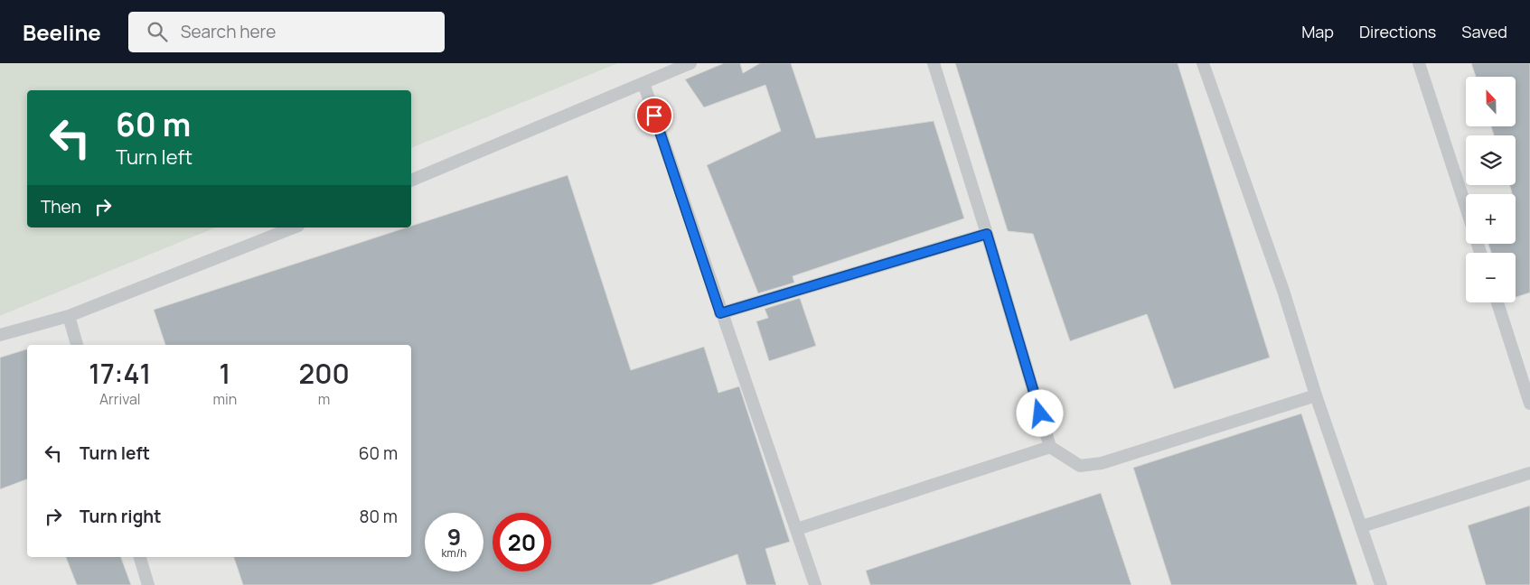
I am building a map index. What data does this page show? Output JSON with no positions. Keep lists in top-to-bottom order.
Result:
{
  "north": "top",
  "page": {
    "header": "Beeline",
    "search": "Search here",
    "nav": ["Map", "Directions", "Saved"],
    "map_buttons": ["+", "−"],
    "turn": ["60 m", "Turn left"],
    "then": "Then",
    "eta": [
      "17:41",
      "Arrival",
      "1",
      "min",
      "200",
      "m"
    ],
    "list": [
      {
        "name": "Turn left",
        "value": "60 m"
      },
      {
        "name": "Turn right",
        "value": "80 m"
      }
    ],
    "speed": "9 km/h",
    "limit": "20"
  }
}
